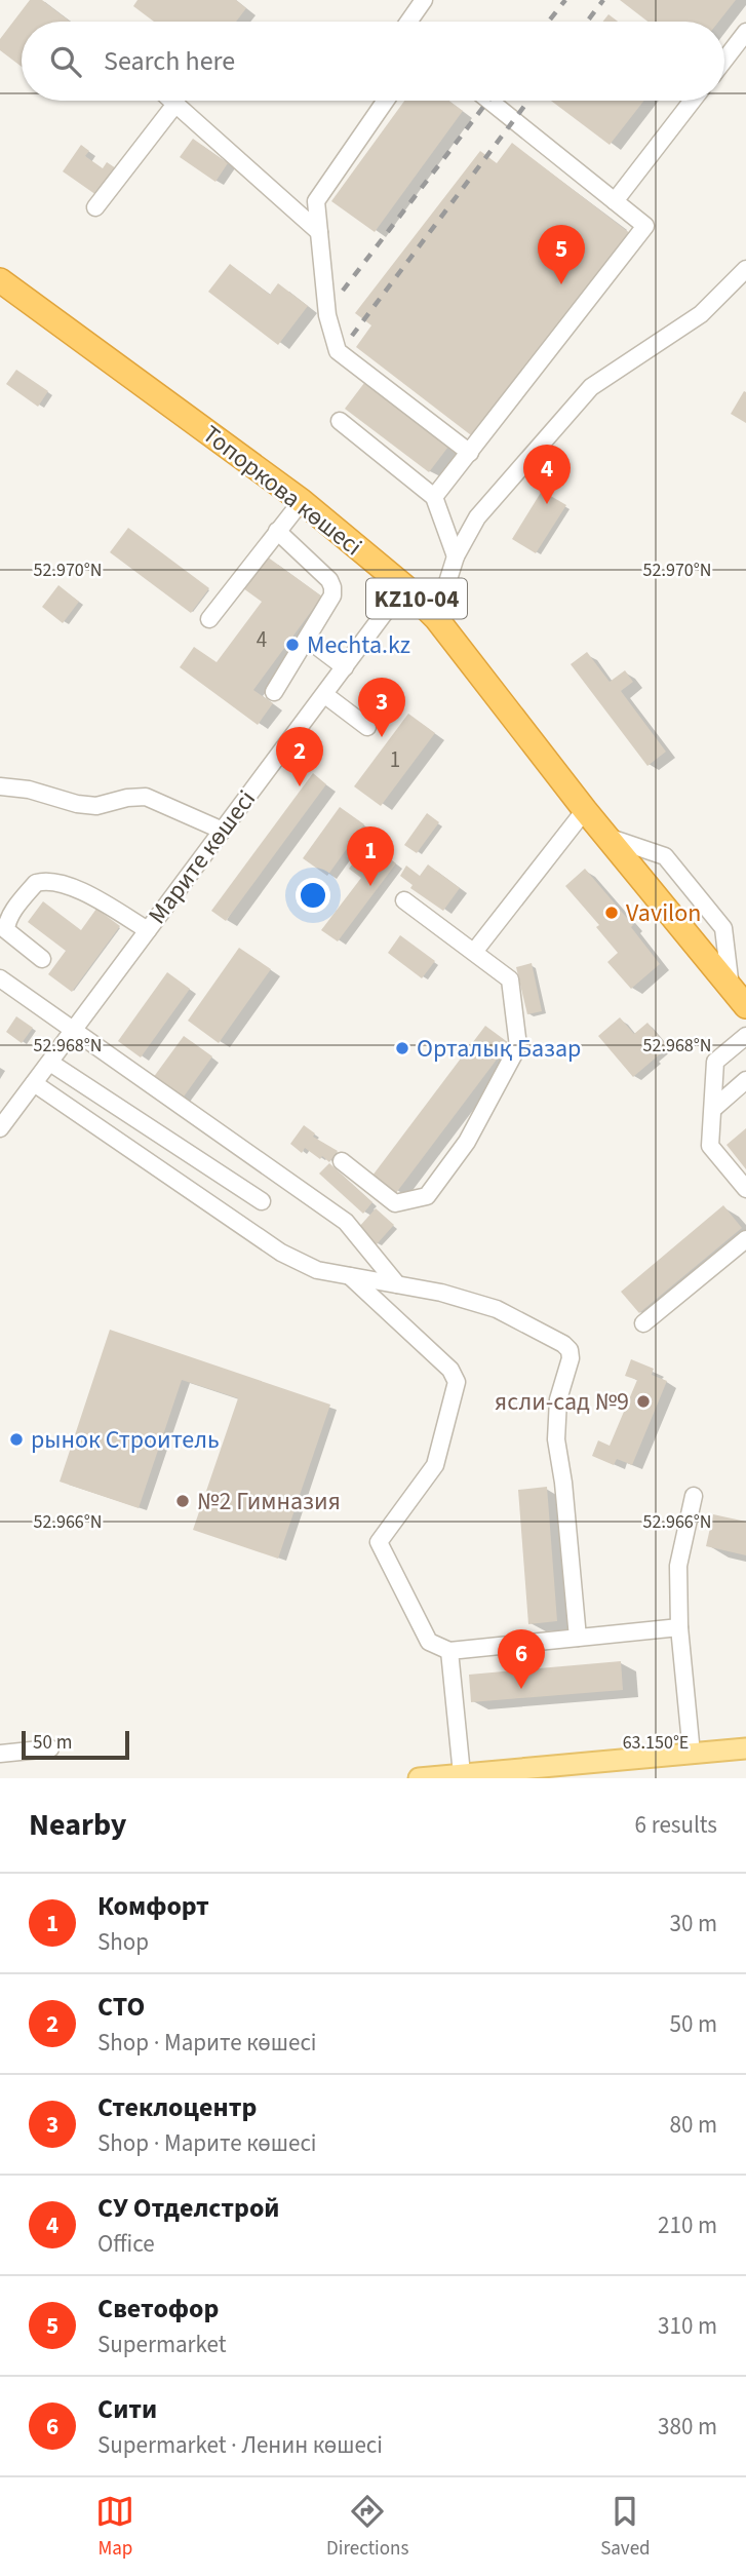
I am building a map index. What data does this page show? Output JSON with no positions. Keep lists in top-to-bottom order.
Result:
{
  "streets": {
    "highway": ["Топоркова көшесі", "KZ10-04"],
    "street": ["Марите көшесі"]
  },
  "crossings": [
    ["Топоркова көшесі", "Марите көшесі"]
  ],
  "places": [
    "Mechta.kz",
    "Vavilon",
    "Орталық Базар",
    "ясли-сад №9",
    "рынок Строитель",
    "№2 Гимназия"
  ],
  "house_numbers": ["4", "1"],
  "scale_bar": "50 m",
  "page": {
    "search": "Search here",
    "pins": [
      "5",
      "4",
      "3",
      "2",
      "1",
      "6"
    ],
    "scale": "50 m",
    "heading": ["Nearby", "6 results"],
    "list": [
      {
        "mark": "1",
        "name": "Комфорт",
        "note": "Shop",
        "value": "30 m"
      },
      {
        "mark": "2",
        "name": "СТО",
        "note": "Shop · Марите көшесі",
        "value": "50 m"
      },
      {
        "mark": "3",
        "name": "Стеклоцентр",
        "note": "Shop · Марите көшесі",
        "value": "80 m"
      },
      {
        "mark": "4",
        "name": "СУ Отделстрой",
        "note": "Office",
        "value": "210 m"
      },
      {
        "mark": "5",
        "name": "Светофор",
        "note": "Supermarket",
        "value": "310 m"
      },
      {
        "mark": "6",
        "name": "Сити",
        "note": "Supermarket · Ленин көшесі",
        "value": "380 m"
      }
    ],
    "nav": ["Map", "Directions", "Saved"]
  },
  "coordinates": [
    "52.970°N",
    "52.968°N",
    "52.966°N",
    "63.150°E"
  ]
}
